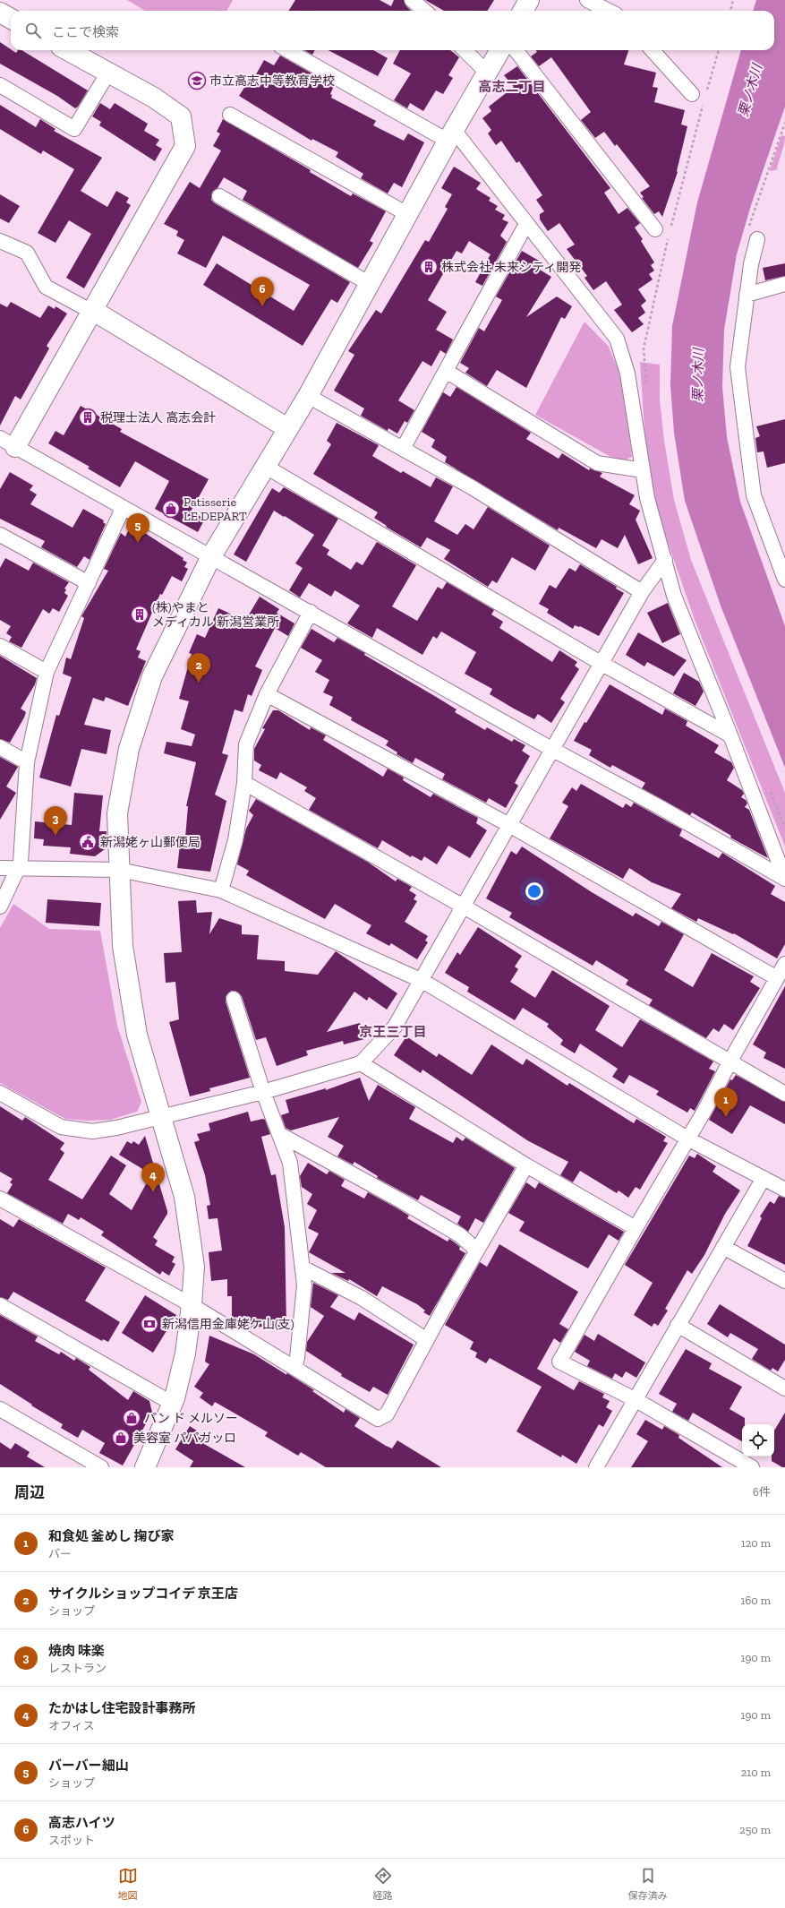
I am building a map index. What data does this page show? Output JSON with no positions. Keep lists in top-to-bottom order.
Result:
{
  "districts": ["高志二丁目", "京王三丁目"],
  "water": ["栗ノ木川"],
  "places": {
    "school or university": ["市立高志中等教育学校"],
    "building": ["株式会社 未来シティ開発", "税理士法人 高志会計", "(株)やまと メディカル 新潟営業所"],
    "shop": ["Patisserie LE DEPART", "パン ド メルソー", "美容室 パパガッロ"],
    "public building": ["新潟姥ヶ山郵便局"],
    "bank": ["新潟信用金庫姥ケ山(支)"]
  },
  "page": {
    "search": "ここで検索",
    "pins": [
      "6",
      "5",
      "2",
      "3",
      "1",
      "4"
    ],
    "heading": ["周辺", "6件"],
    "list": [
      {
        "mark": "1",
        "name": "和食処 釜めし 掬び家",
        "note": "バー",
        "value": "120 m"
      },
      {
        "mark": "2",
        "name": "サイクルショップコイデ 京王店",
        "note": "ショップ",
        "value": "160 m"
      },
      {
        "mark": "3",
        "name": "焼肉 味楽",
        "note": "レストラン",
        "value": "190 m"
      },
      {
        "mark": "4",
        "name": "たかはし住宅設計事務所",
        "note": "オフィス",
        "value": "190 m"
      },
      {
        "mark": "5",
        "name": "バーバー細山",
        "note": "ショップ",
        "value": "210 m"
      },
      {
        "mark": "6",
        "name": "高志ハイツ",
        "note": "スポット",
        "value": "250 m"
      }
    ],
    "nav": ["地図", "経路", "保存済み"]
  }
}
